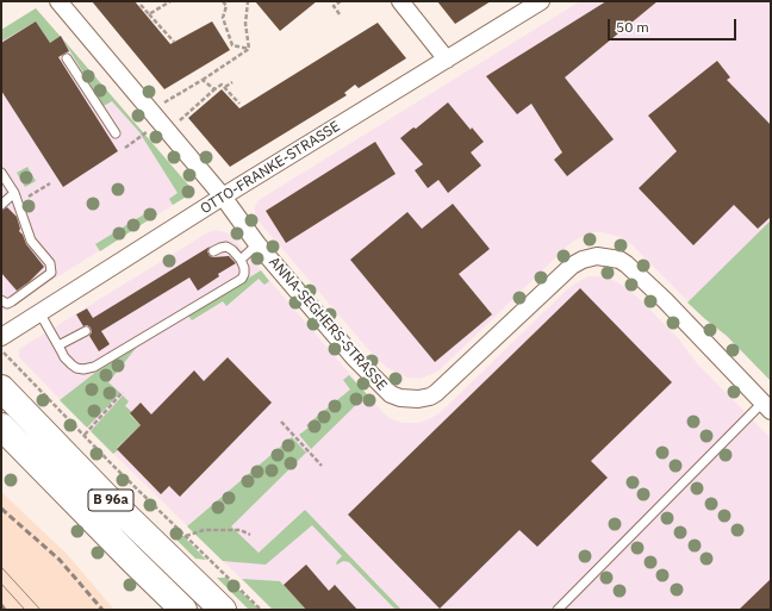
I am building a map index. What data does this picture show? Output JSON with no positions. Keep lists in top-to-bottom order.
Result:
{
  "streets": {
    "main road": ["B 96a"],
    "street": ["OTTO-FRANKE-STRASSE", "ANNA-SEGHERS-STRASSE"]
  },
  "crossings": [
    ["OTTO-FRANKE-STRASSE", "ANNA-SEGHERS-STRASSE"]
  ],
  "scale_bar": "50 m"
}
